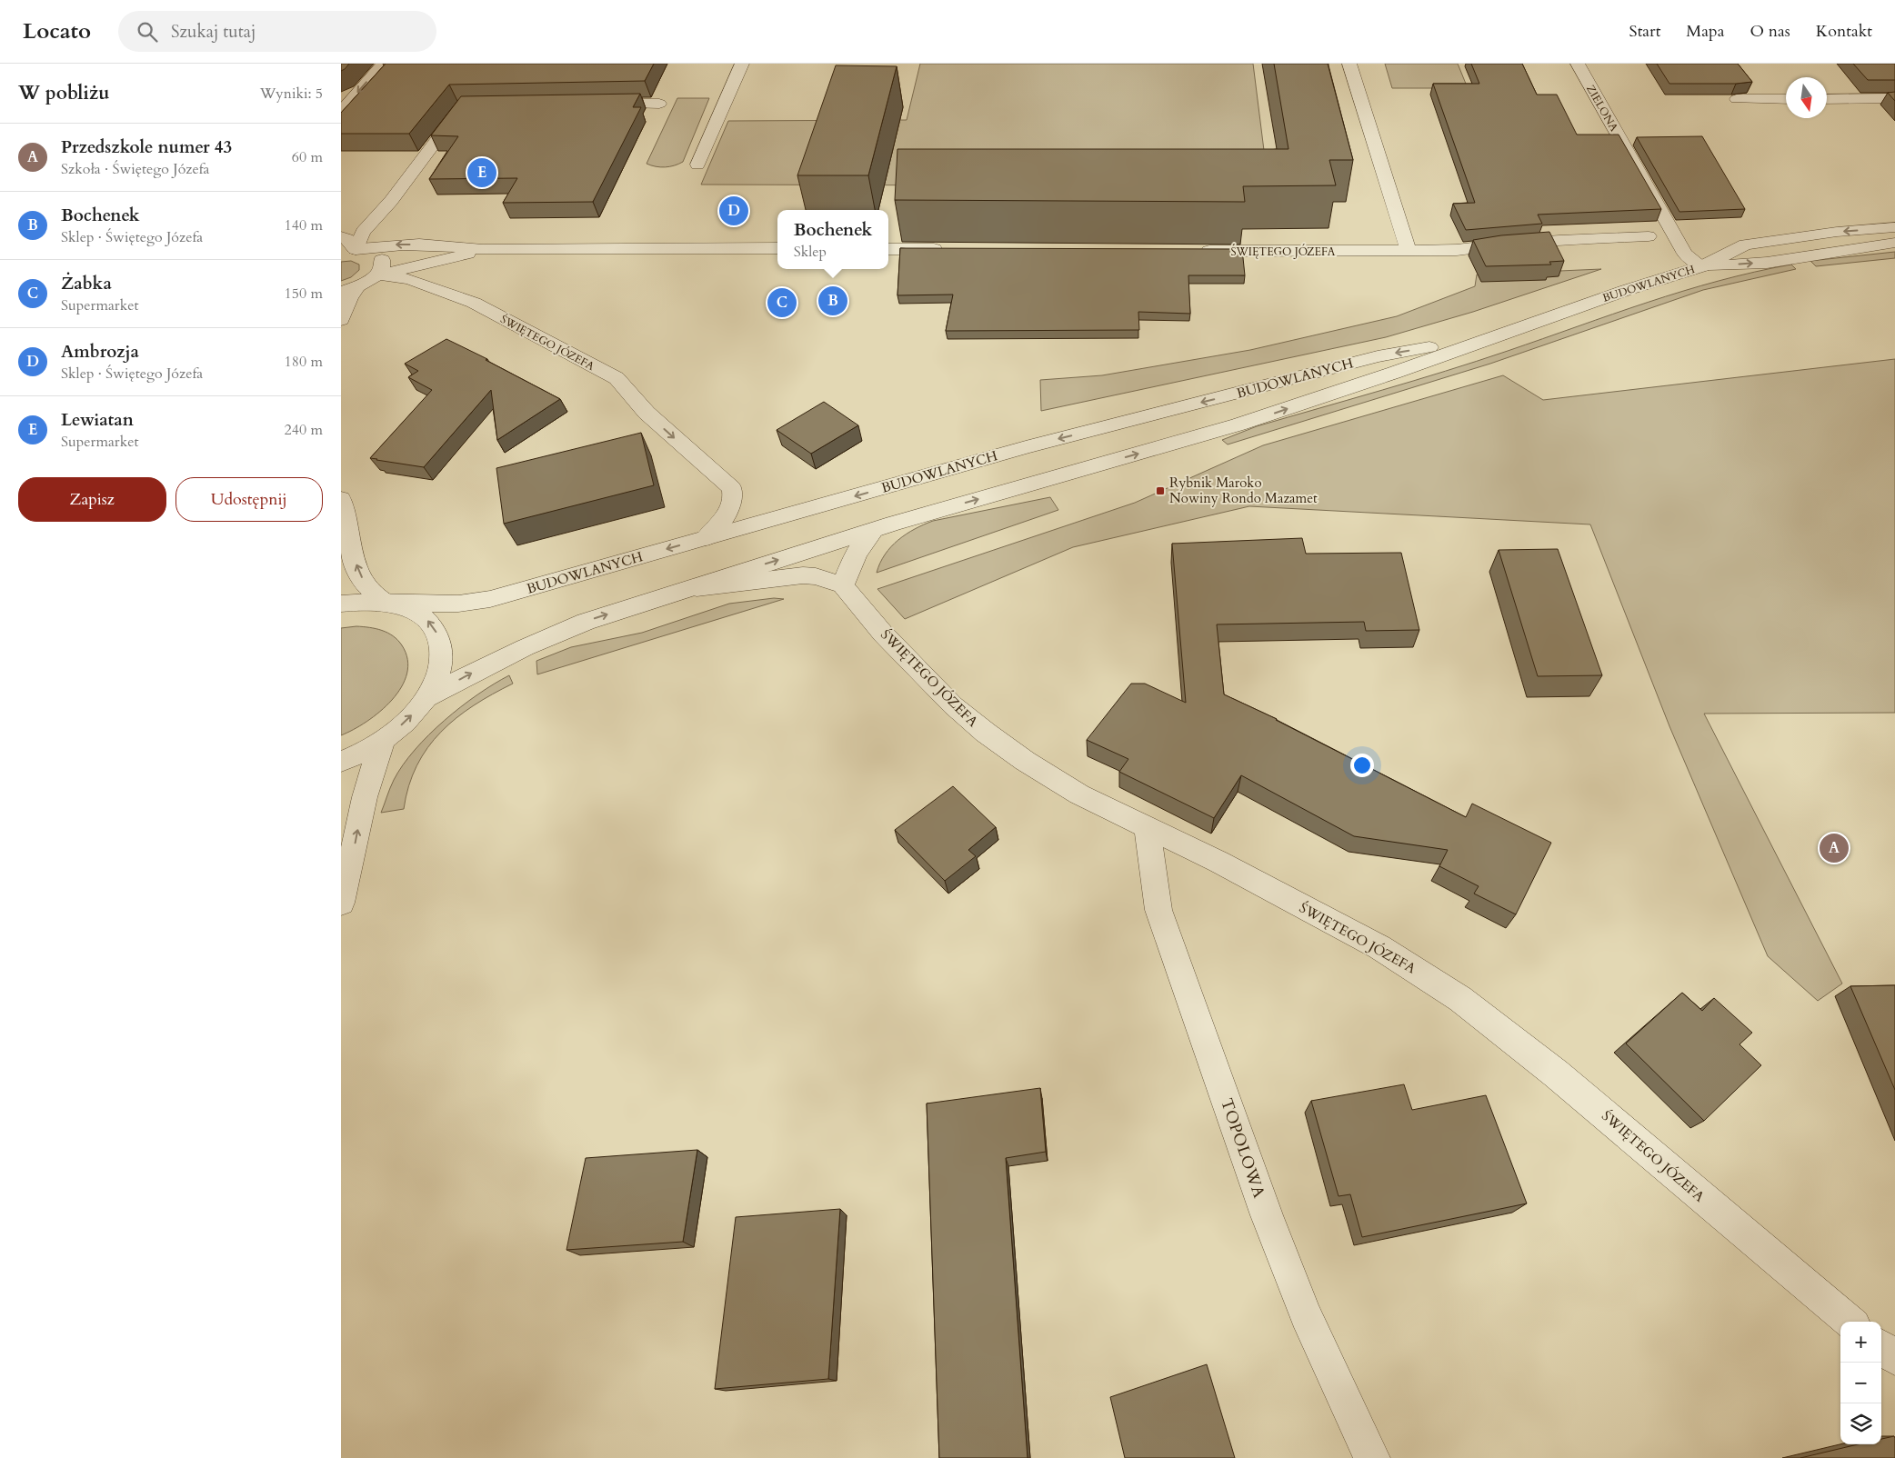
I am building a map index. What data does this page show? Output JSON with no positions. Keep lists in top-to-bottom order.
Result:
{
  "streets": {
    "street": [
      "ZIELONA",
      "ŚWIĘTEGO JÓZEFA",
      "BUDOWLANYCH",
      "TOPOLOWA"
    ]
  },
  "crossings": [
    ["ZIELONA", "BUDOWLANYCH"],
    ["ŚWIĘTEGO JÓZEFA", "BUDOWLANYCH"],
    ["ŚWIĘTEGO JÓZEFA", "TOPOLOWA"]
  ],
  "places": {
    "transit": ["Rybnik Maroko Nowiny Rondo Mazamet"]
  },
  "north": "bottom",
  "page": {
    "header": "Locato",
    "search": "Szukaj tutaj",
    "nav": [
      "Start",
      "Mapa",
      "O nas",
      "Kontakt"
    ],
    "heading": ["W pobliżu", "Wyniki: 5"],
    "list": [
      {
        "mark": "A",
        "name": "Przedszkole numer 43",
        "note": "Szkoła · Świętego Józefa",
        "value": "60 m"
      },
      {
        "mark": "B",
        "name": "Bochenek",
        "note": "Sklep · Świętego Józefa",
        "value": "140 m"
      },
      {
        "mark": "C",
        "name": "Żabka",
        "note": "Supermarket",
        "value": "150 m"
      },
      {
        "mark": "D",
        "name": "Ambrozja",
        "note": "Sklep · Świętego Józefa",
        "value": "180 m"
      },
      {
        "mark": "E",
        "name": "Lewiatan",
        "note": "Supermarket",
        "value": "240 m"
      }
    ],
    "pins": [
      "E",
      "D",
      "B",
      "C",
      "A"
    ],
    "popup": ["Bochenek", "Sklep"],
    "buttons": ["Zapisz", "Udostępnij"],
    "map_buttons": ["+", "−"]
  }
}
